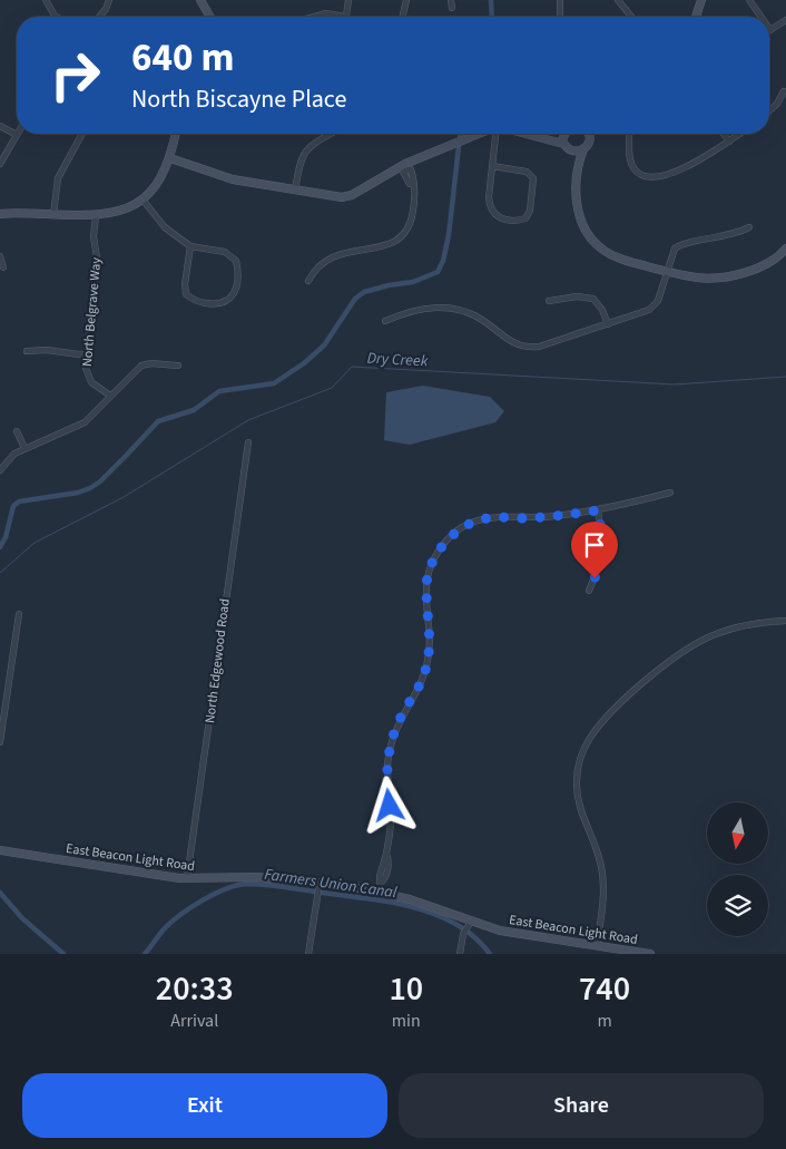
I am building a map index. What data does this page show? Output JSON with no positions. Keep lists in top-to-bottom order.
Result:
{
  "streets": {
    "street": ["North Belgrave Way", "North Edgewood Road", "East Beacon Light Road"]
  },
  "crossings": [
    ["North Edgewood Road", "East Beacon Light Road"]
  ],
  "water": ["Dry Creek", "Farmers Union Canal"],
  "north": "bottom",
  "page": {
    "turn": ["640 m", "North Biscayne Place"],
    "eta": [
      "20:33",
      "Arrival",
      "10",
      "min",
      "740",
      "m"
    ],
    "buttons": ["Exit", "Share"]
  }
}
